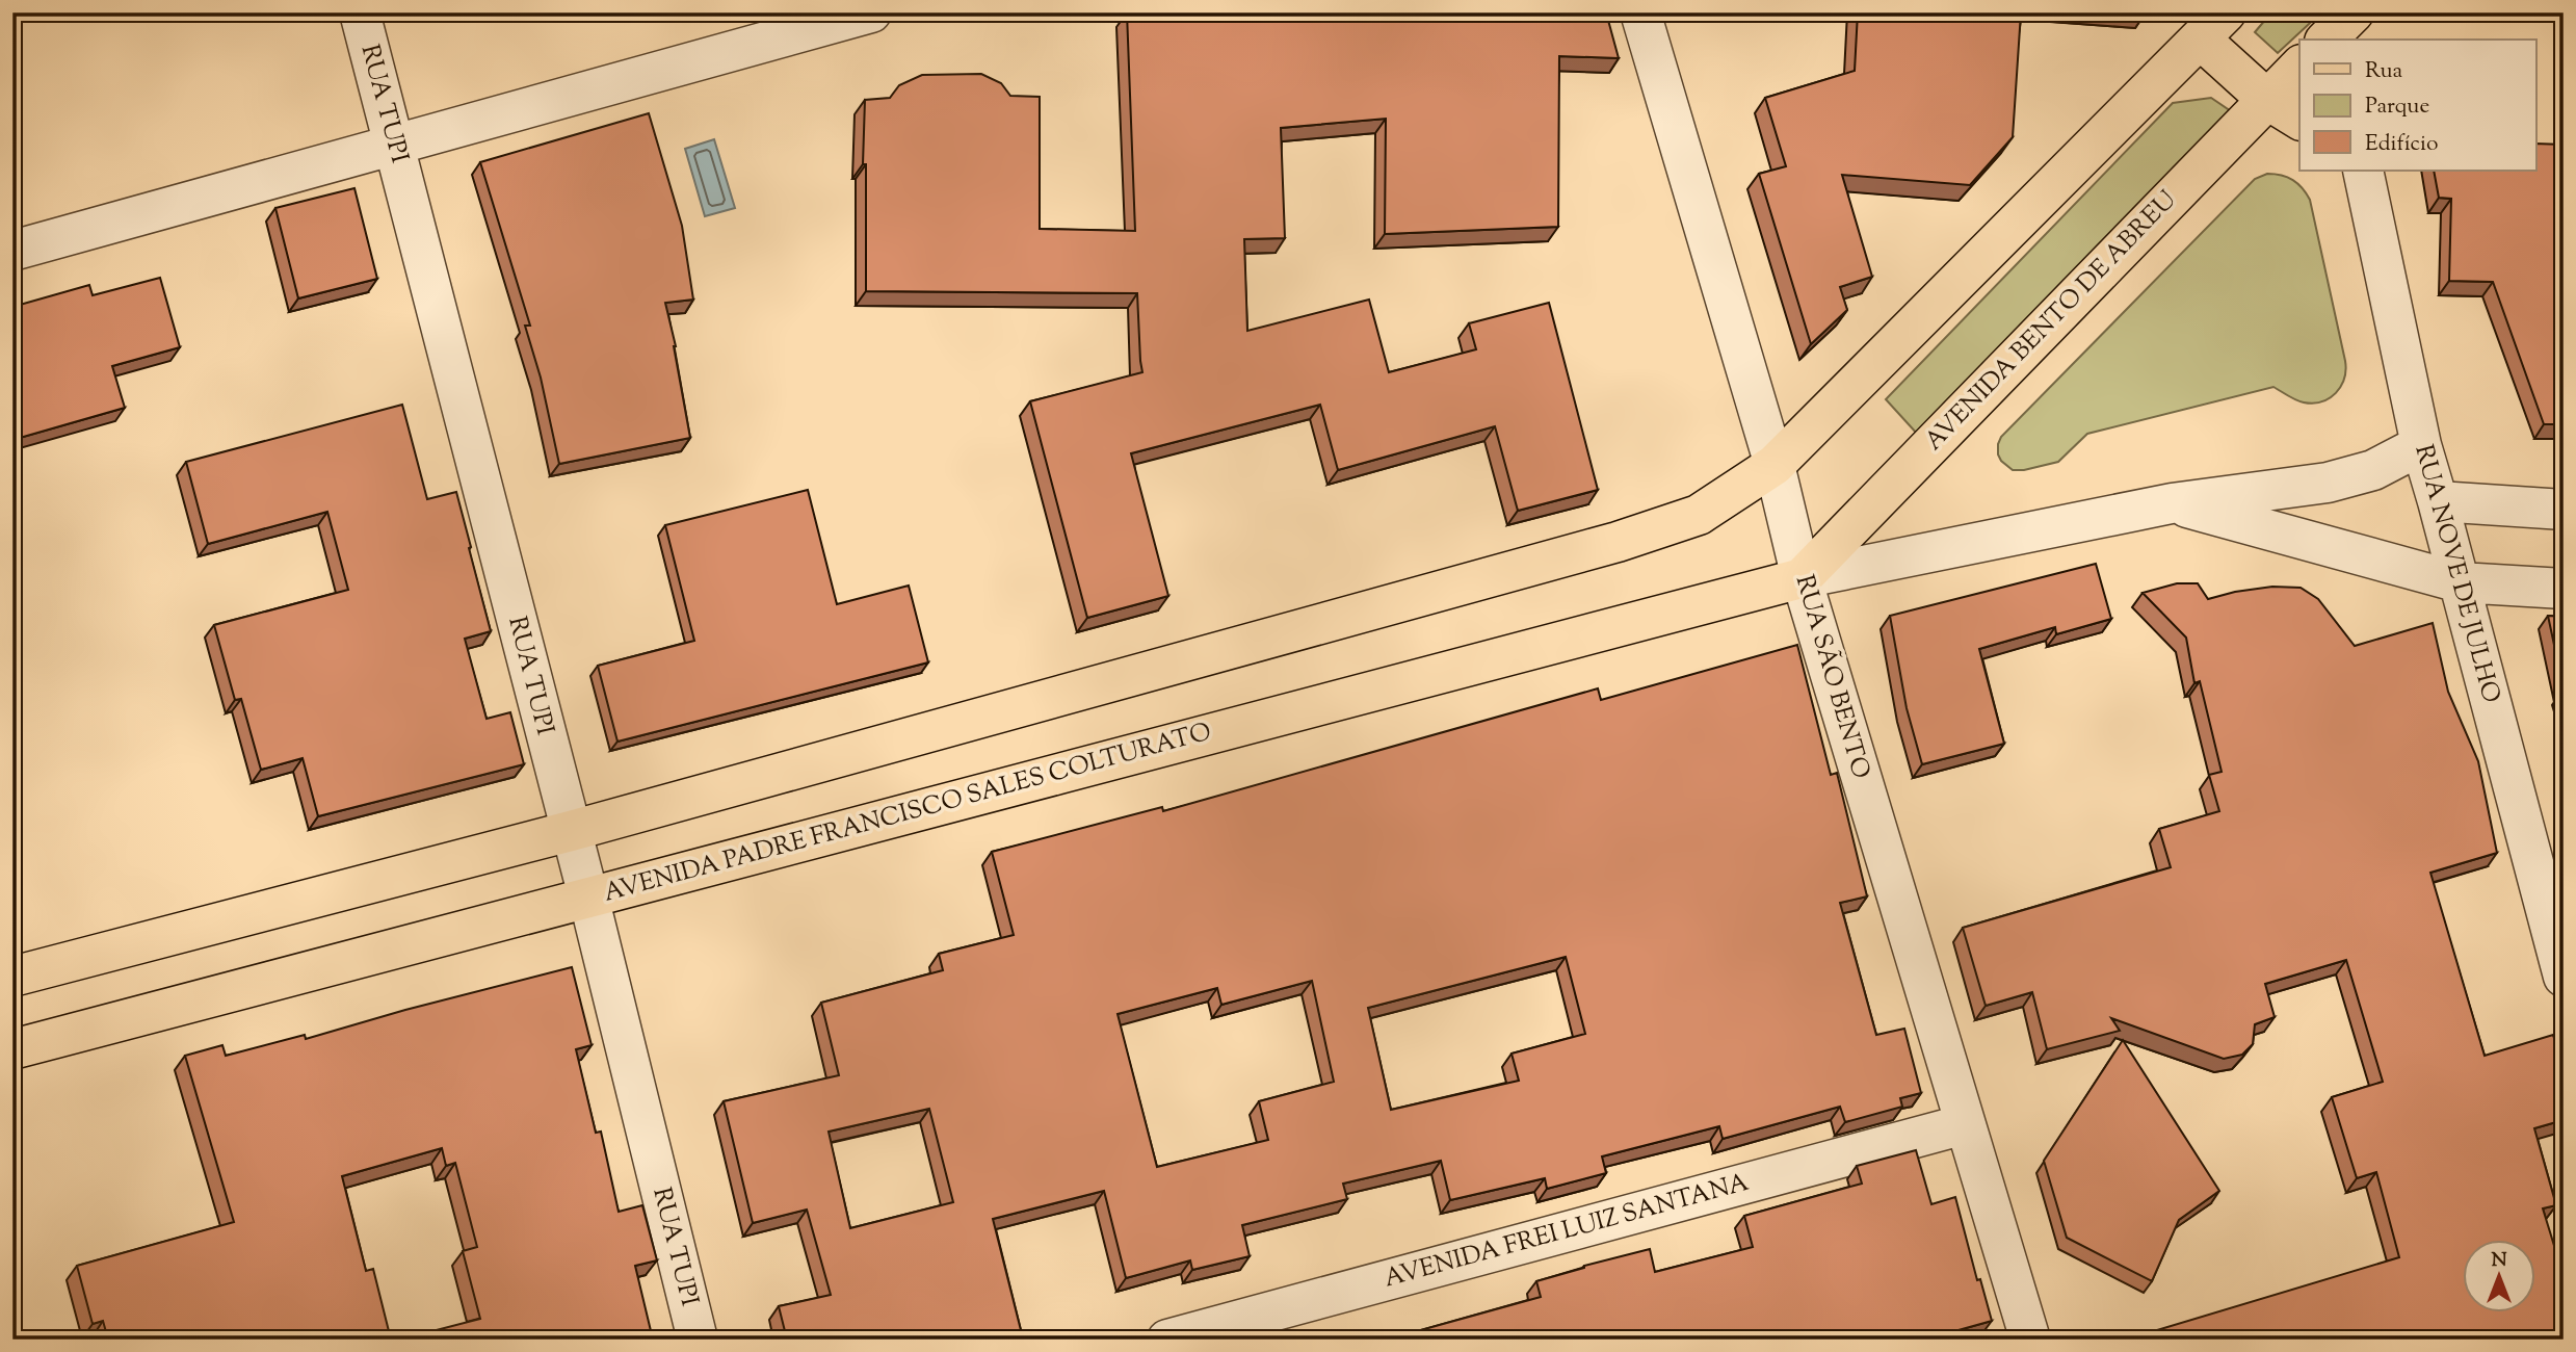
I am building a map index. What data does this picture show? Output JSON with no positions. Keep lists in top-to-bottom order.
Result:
{
  "streets": {
    "main road": ["AVENIDA BENTO DE ABREU", "AVENIDA PADRE FRANCISCO SALES COLTURATO"],
    "street": [
      "RUA TUPI",
      "RUA NOVE DE JULHO",
      "RUA SÃO BENTO",
      "AVENIDA FREI LUIZ SANTANA"
    ]
  },
  "crossings": [
    ["RUA TUPI", "AVENIDA PADRE FRANCISCO SALES COLTURATO"],
    ["AVENIDA BENTO DE ABREU", "RUA SÃO BENTO"],
    ["AVENIDA BENTO DE ABREU", "AVENIDA PADRE FRANCISCO SALES COLTURATO"],
    ["RUA SÃO BENTO", "AVENIDA PADRE FRANCISCO SALES COLTURATO"],
    ["RUA SÃO BENTO", "AVENIDA FREI LUIZ SANTANA"]
  ],
  "legend": ["Rua", "Parque", "Edifício"],
  "north": "top"
}
